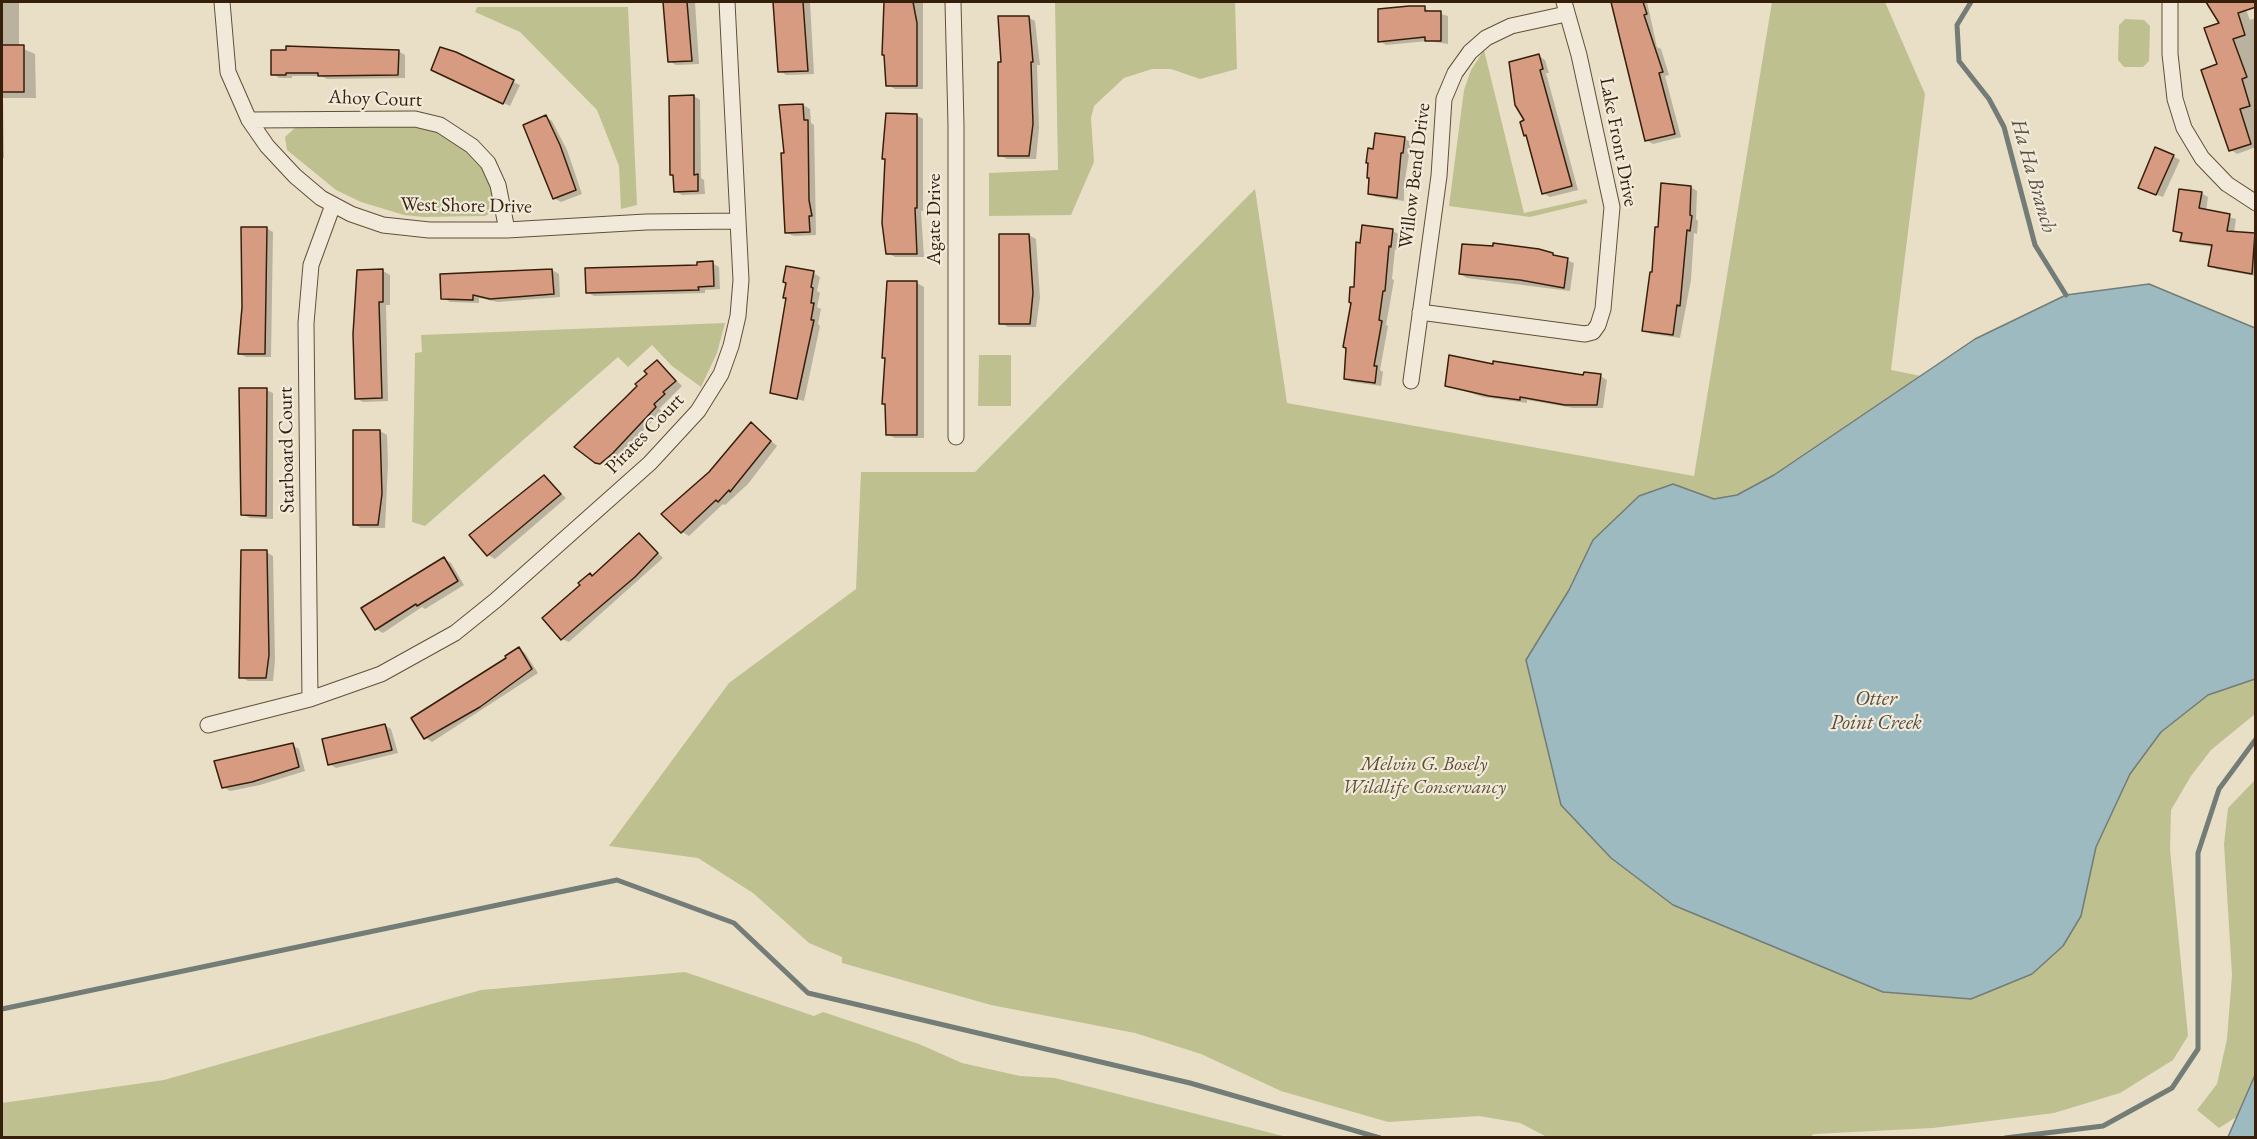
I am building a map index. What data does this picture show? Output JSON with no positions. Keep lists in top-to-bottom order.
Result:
{
  "streets": {
    "street": [
      "Ahoy Court",
      "Lake Front Drive",
      "Willow Bend Drive",
      "West Shore Drive",
      "Agate Drive",
      "Pirates Court",
      "Starboard Court"
    ]
  },
  "crossings": [
    ["Ahoy Court", "West Shore Drive"],
    ["Lake Front Drive", "Willow Bend Drive"],
    ["West Shore Drive", "Pirates Court"],
    ["West Shore Drive", "Starboard Court"],
    ["Pirates Court", "Starboard Court"]
  ],
  "water": ["Ha Ha Branch", "Otter Point Creek"],
  "parks": ["Melvin G. Bosely Wildlife Conservancy"]
}
